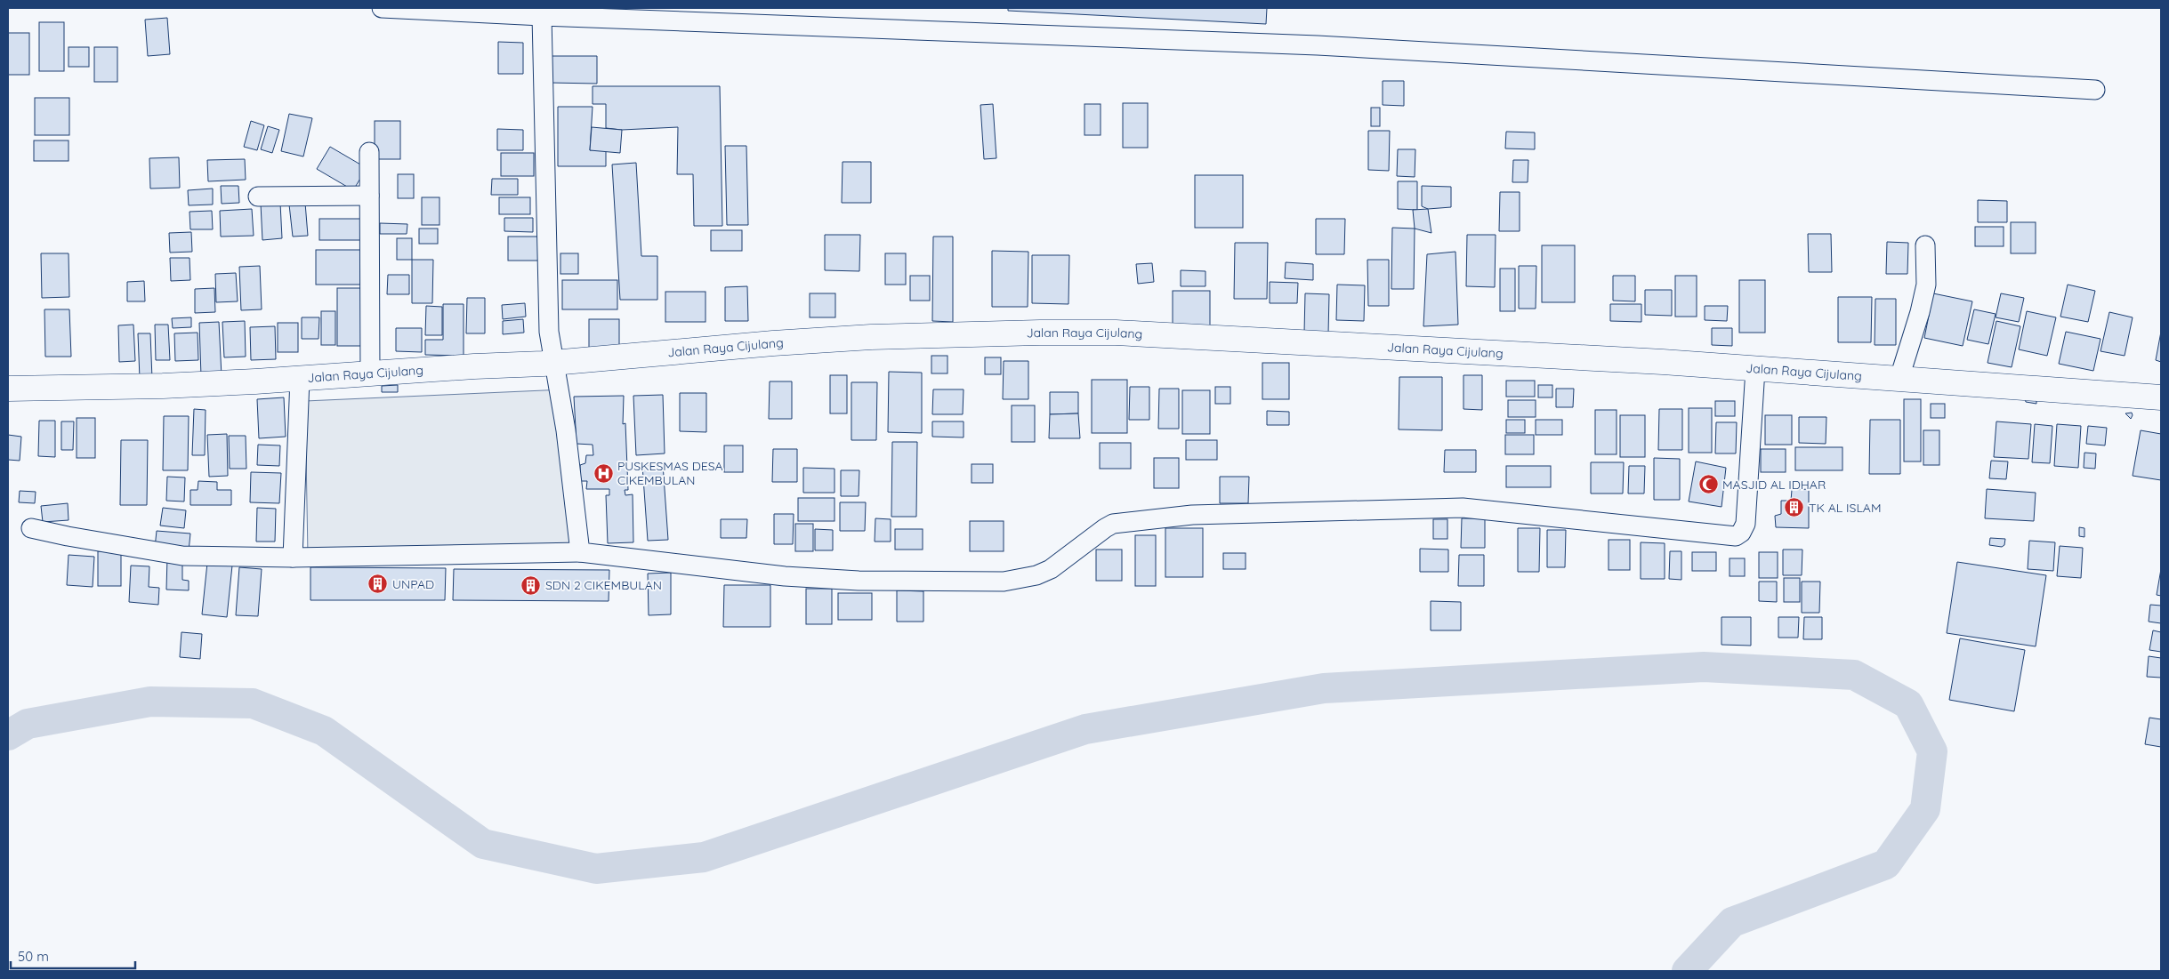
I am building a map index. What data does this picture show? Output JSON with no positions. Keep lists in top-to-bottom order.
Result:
{
  "streets": {
    "highway": ["Jalan Raya Cijulang"]
  },
  "places": {
    "hospital": ["PUSKESMAS DESA CIKEMBULAN"],
    "mosque": ["MASJID AL IDHAR"],
    "building": ["TK AL ISLAM", "UNPAD", "SDN 2 CIKEMBULAN"]
  },
  "scale_bar": "50 m"
}
